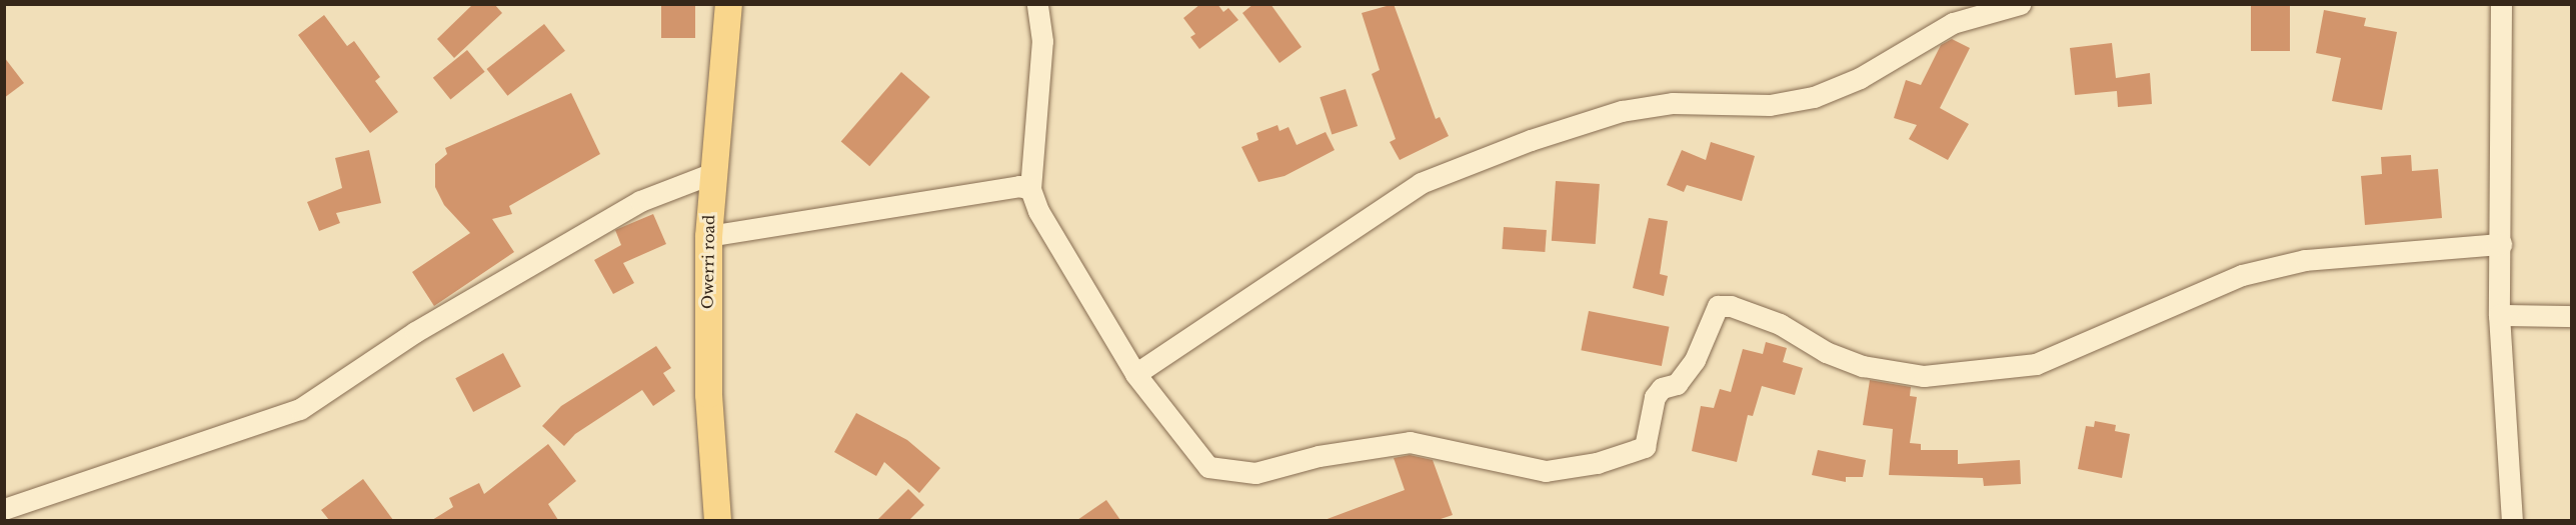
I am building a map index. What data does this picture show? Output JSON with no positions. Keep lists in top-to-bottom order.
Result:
{
  "streets": {
    "main road": ["Owerri road"]
  }
}
